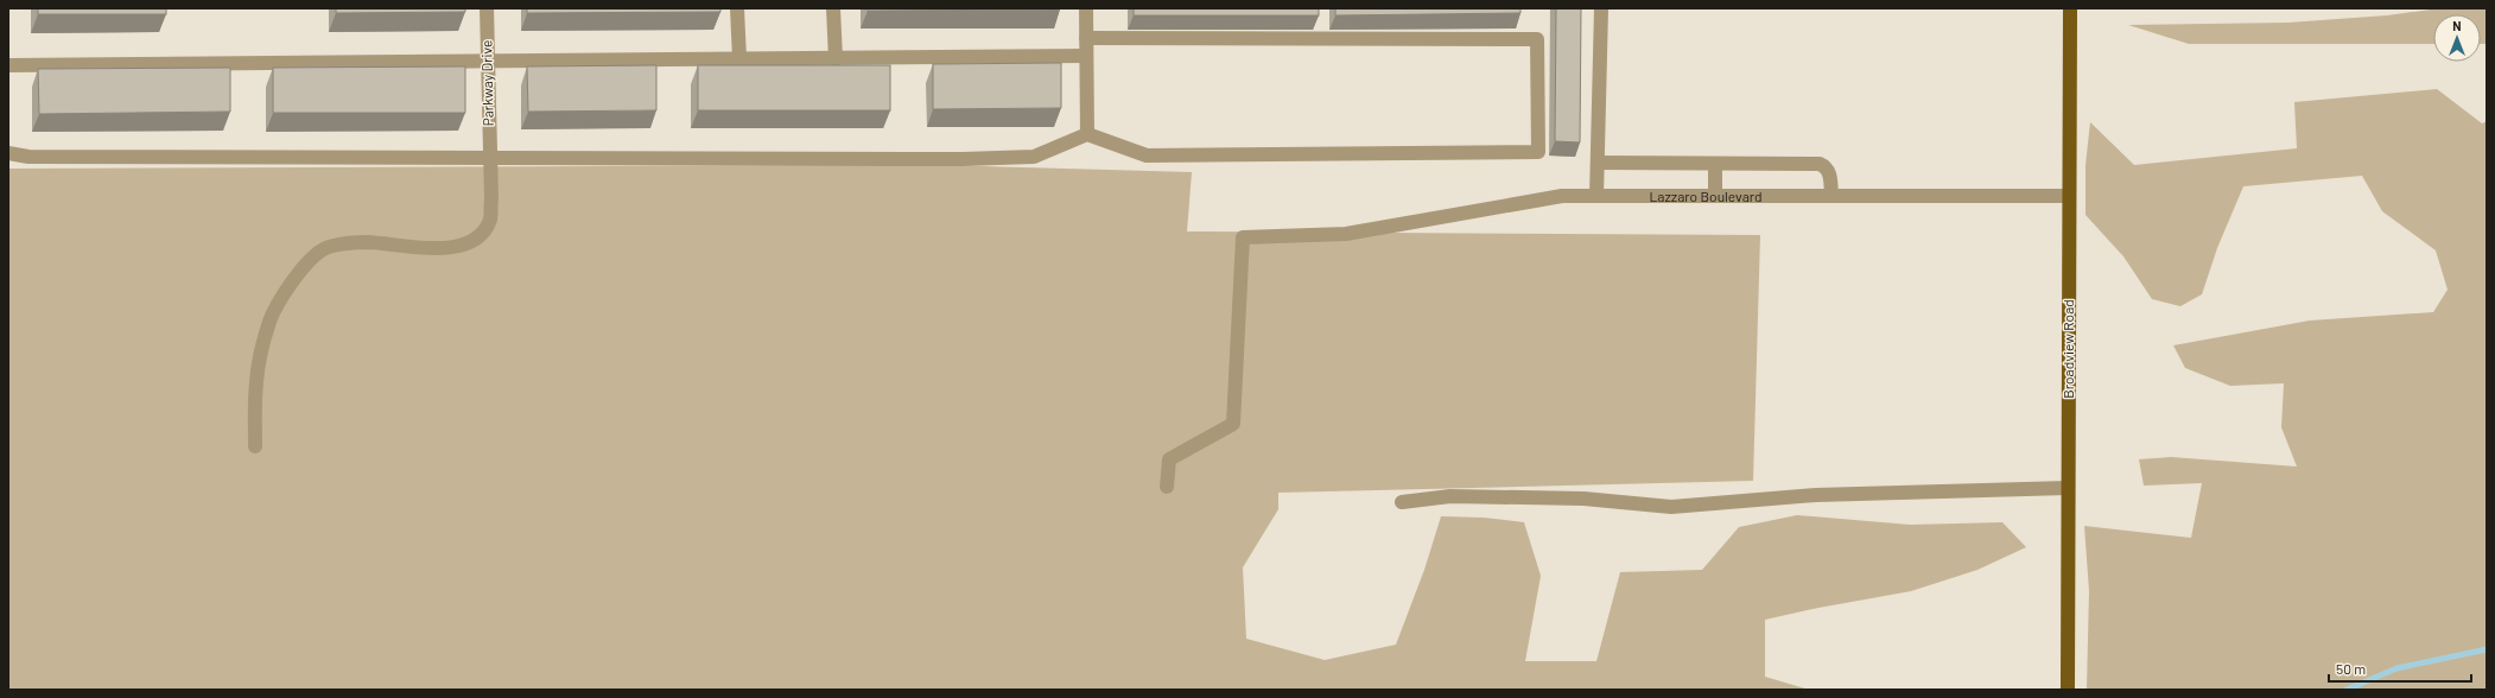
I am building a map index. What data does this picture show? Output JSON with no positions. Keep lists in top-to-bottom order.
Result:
{
  "streets": {
    "main road": ["Broadview Road"],
    "street": ["Parkway Drive", "Lazzaro Boulevard"]
  },
  "crossings": [
    ["Lazzaro Boulevard", "Broadview Road"]
  ],
  "scale_bar": "50 m",
  "north": "top"
}
